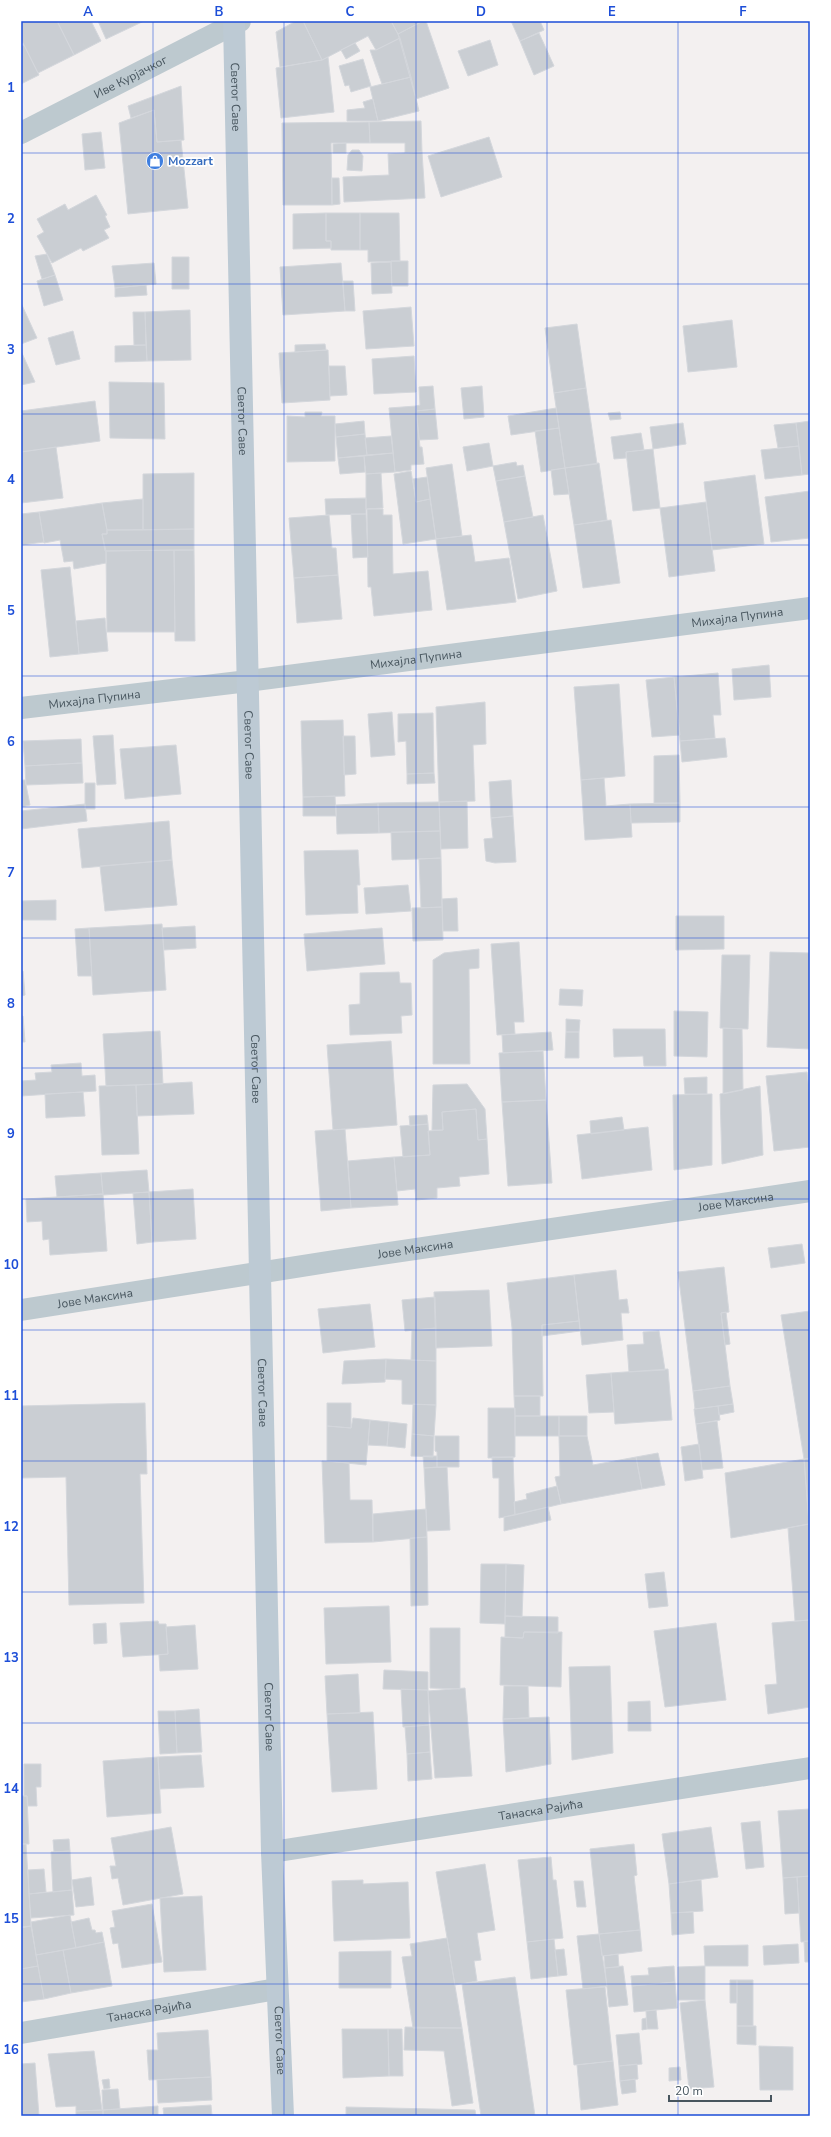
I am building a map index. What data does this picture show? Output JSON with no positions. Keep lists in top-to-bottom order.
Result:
{
  "streets": {
    "street": [
      "Иве Курјачког",
      "Светог Саве",
      "Михајла Пупина",
      "Јове Максина",
      "Танаска Рајића"
    ]
  },
  "crossings": [
    ["Иве Курјачког", "Светог Саве"],
    ["Светог Саве", "Михајла Пупина"],
    ["Светог Саве", "Јове Максина"],
    ["Светог Саве", "Танаска Рајића"]
  ],
  "places": {
    "shop": ["Mozzart"]
  },
  "scale_bar": "20 m",
  "grid": {
    "columns": [
      "A",
      "B",
      "C",
      "D",
      "E",
      "F"
    ],
    "rows": [
      "1",
      "2",
      "3",
      "4",
      "5",
      "6",
      "7",
      "8",
      "9",
      "10",
      "11",
      "12",
      "13",
      "14",
      "15",
      "16"
    ]
  }
}
